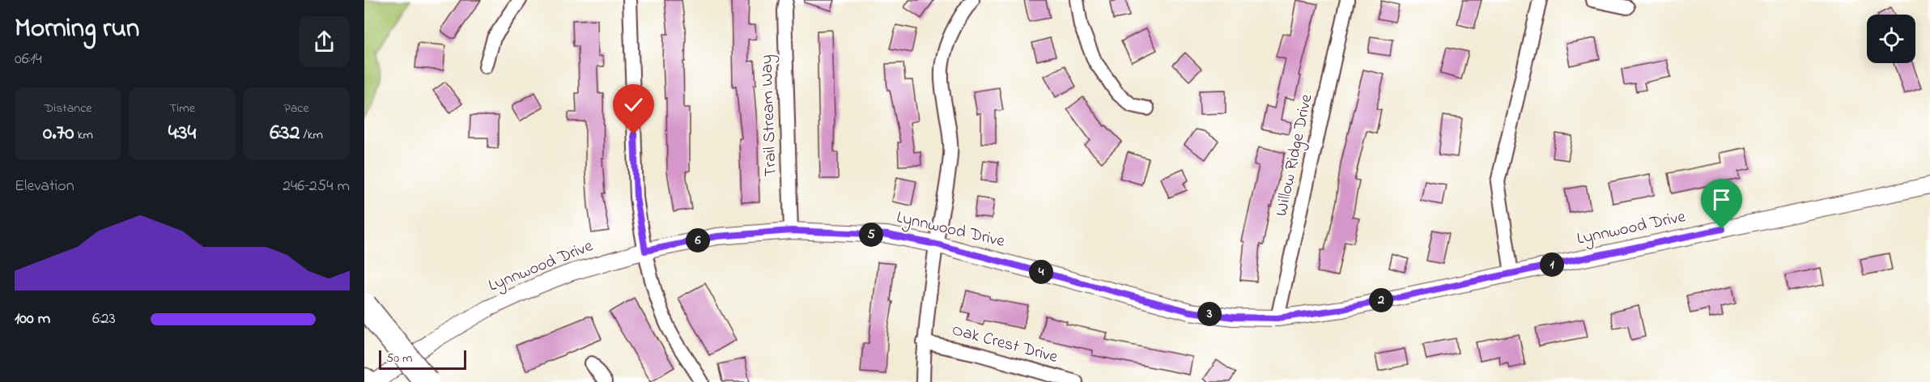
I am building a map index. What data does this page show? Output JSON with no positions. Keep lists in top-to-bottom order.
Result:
{
  "streets": {
    "street": [
      "Trail Stream Way",
      "Willow Ridge Drive",
      "Lynnwood Drive",
      "Oak Crest Drive"
    ]
  },
  "crossings": [
    ["Trail Stream Way", "Lynnwood Drive"],
    ["Willow Ridge Drive", "Lynnwood Drive"]
  ],
  "scale_bar": "50 m",
  "page": {
    "heading": ["Morning run", "06:14"],
    "stats": [
      ["Distance", "0.70 km"],
      ["Time", "4:34"],
      ["Pace", "6:32 /km"]
    ],
    "chart": ["Elevation", "246–254 m"],
    "pins": [
      "5",
      "6",
      "1",
      "4",
      "2",
      "3"
    ],
    "list": [
      {
        "name": "100 m",
        "note": "6:23"
      }
    ],
    "scale": "50 m"
  }
}
